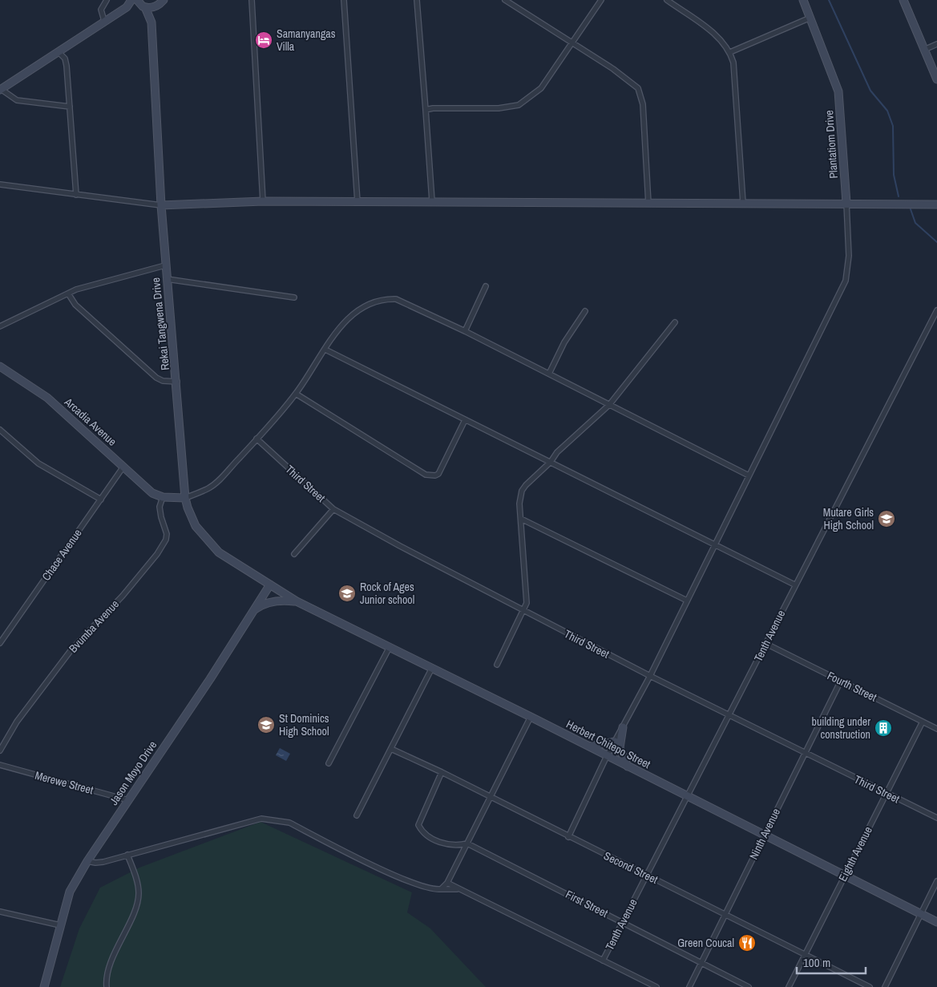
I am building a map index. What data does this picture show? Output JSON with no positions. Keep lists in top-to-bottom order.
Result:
{
  "streets": {
    "street": [
      "Plantatiom Drive",
      "Rekai Tangwena Drive",
      "Arcadia Avenue",
      "Third Street",
      "Chace Avenue",
      "Bvumba Avenue",
      "Tenth Avenue",
      "Fourth Street",
      "Herbert Chitepo Street",
      "Jason Moyo Drive",
      "Merewe Street",
      "Ninth Avenue",
      "Eighth Avenue",
      "Second Street",
      "First Street"
    ]
  },
  "crossings": [
    ["Rekai Tangwena Drive", "Herbert Chitepo Street"],
    ["Rekai Tangwena Drive", "Jason Moyo Drive"],
    ["Arcadia Avenue", "Chace Avenue"],
    ["Arcadia Avenue", "Bvumba Avenue"],
    ["Third Street", "Tenth Avenue"],
    ["Third Street", "Ninth Avenue"],
    ["Third Street", "Eighth Avenue"],
    ["Tenth Avenue", "Fourth Street"],
    ["Tenth Avenue", "Herbert Chitepo Street"],
    ["Tenth Avenue", "Second Street"],
    ["Tenth Avenue", "First Street"],
    ["Fourth Street", "Ninth Avenue"],
    ["Fourth Street", "Eighth Avenue"],
    ["Herbert Chitepo Street", "Jason Moyo Drive"],
    ["Herbert Chitepo Street", "Ninth Avenue"],
    ["Herbert Chitepo Street", "Eighth Avenue"],
    ["Jason Moyo Drive", "Merewe Street"],
    ["Ninth Avenue", "Second Street"],
    ["Ninth Avenue", "First Street"],
    ["Eighth Avenue", "Second Street"]
  ],
  "places": {
    "hotel": ["Samanyangas Villa"],
    "school or university": ["Mutare Girls High School", "Rock of Ages Junior school", "St Dominics High School"],
    "building": ["building under construction"],
    "restaurant": ["Green Coucal"]
  },
  "scale_bar": "100 m"
}
